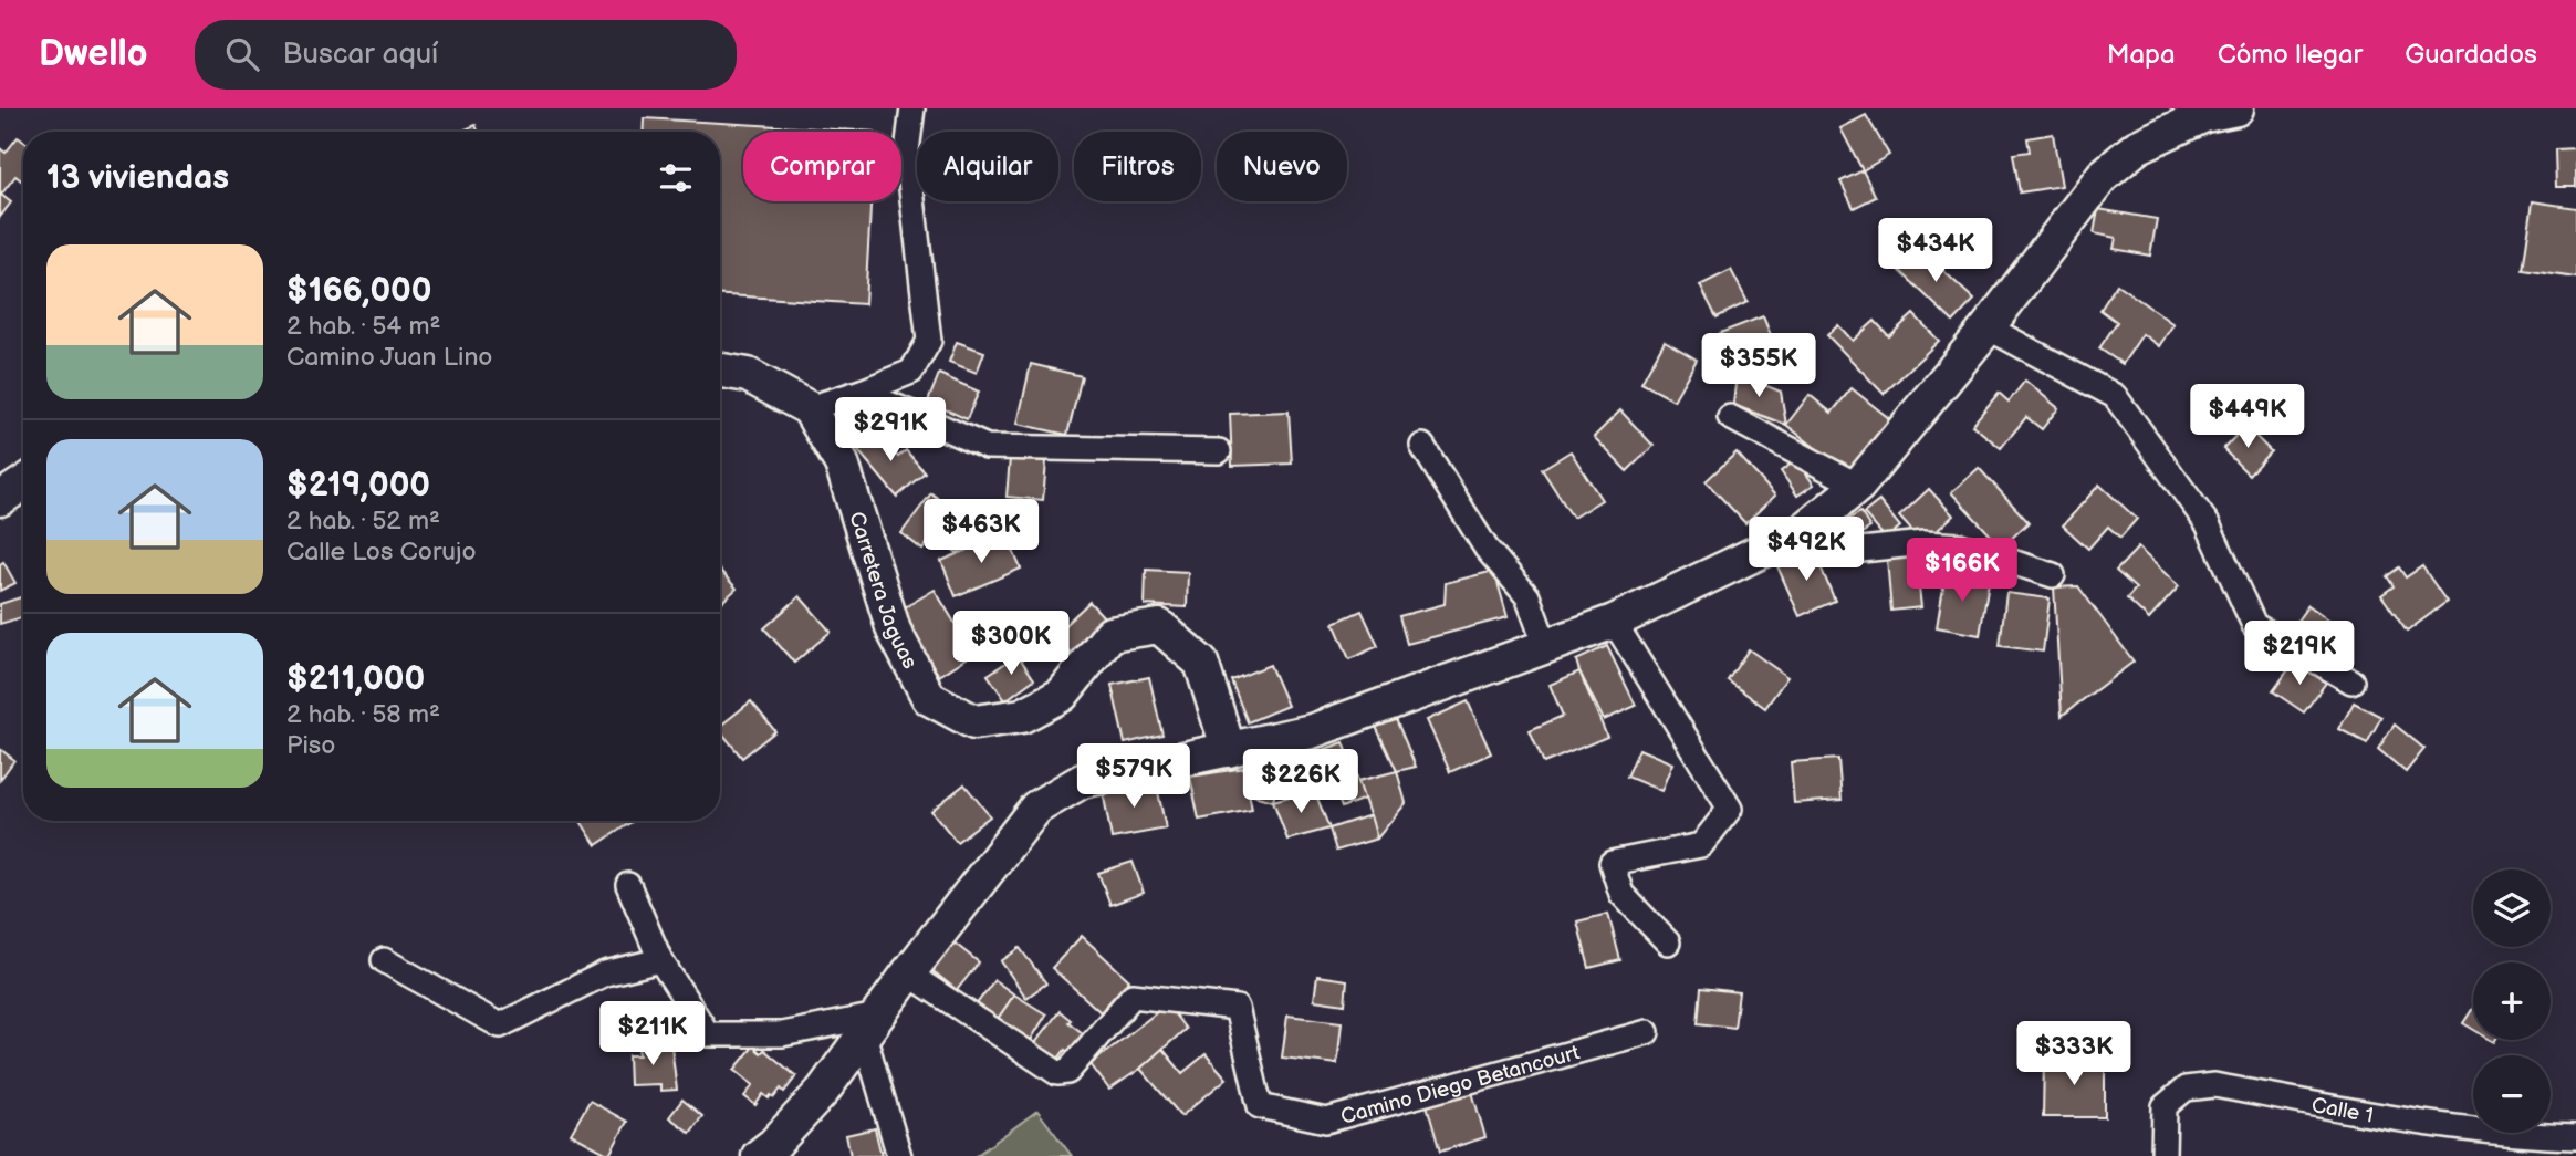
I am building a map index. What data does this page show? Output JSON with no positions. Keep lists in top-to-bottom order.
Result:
{
  "streets": {
    "street": ["Carretera Jaguas", "Camino Diego Betancourt", "Calle 1"]
  },
  "page": {
    "header": "Dwello",
    "search": "Buscar aquí",
    "nav": ["Mapa", "Cómo llegar", "Guardados"],
    "chip": [
      "Comprar",
      "Alquilar",
      "Filtros",
      "Nuevo"
    ],
    "heading": "13 viviendas",
    "price": [
      "$434K",
      "$355K",
      "$449K",
      "$291K",
      "$463K",
      "$492K",
      "$166K",
      "$300K",
      "$219K",
      "$579K",
      "$226K",
      "$211K",
      "$333K"
    ],
    "list": [
      {
        "name": "$166,000",
        "note": "2 hab. · 54 m² · Camino Juan Lino"
      },
      {
        "name": "$219,000",
        "note": "2 hab. · 52 m² · Calle Los Corujo"
      },
      {
        "name": "$211,000",
        "note": "2 hab. · 58 m² · Piso"
      }
    ],
    "map_buttons": ["+", "−"]
  }
}
